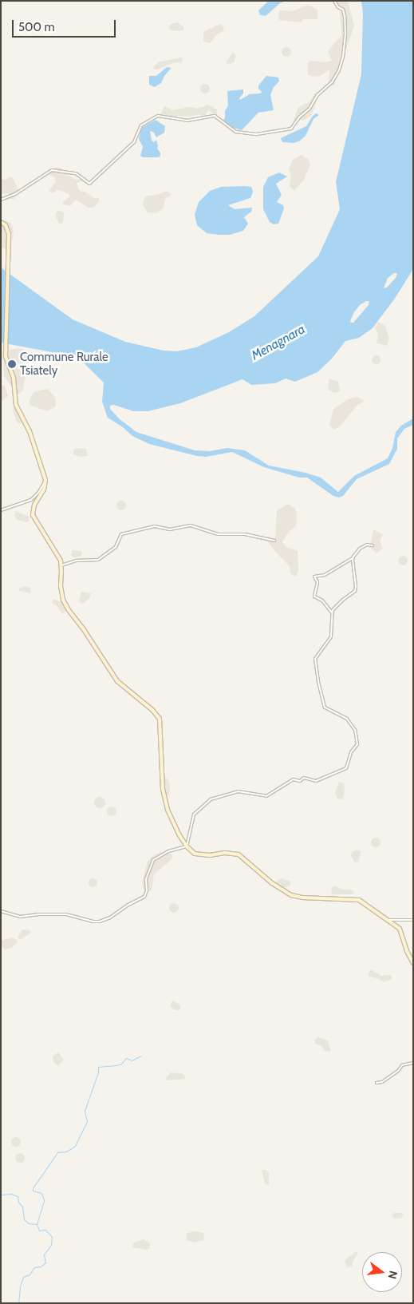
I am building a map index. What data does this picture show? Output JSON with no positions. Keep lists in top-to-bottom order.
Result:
{
  "water": ["Menagnara"],
  "places": ["Commune Rurale Tsiately"],
  "scale_bar": "500 m",
  "north": "right"
}
